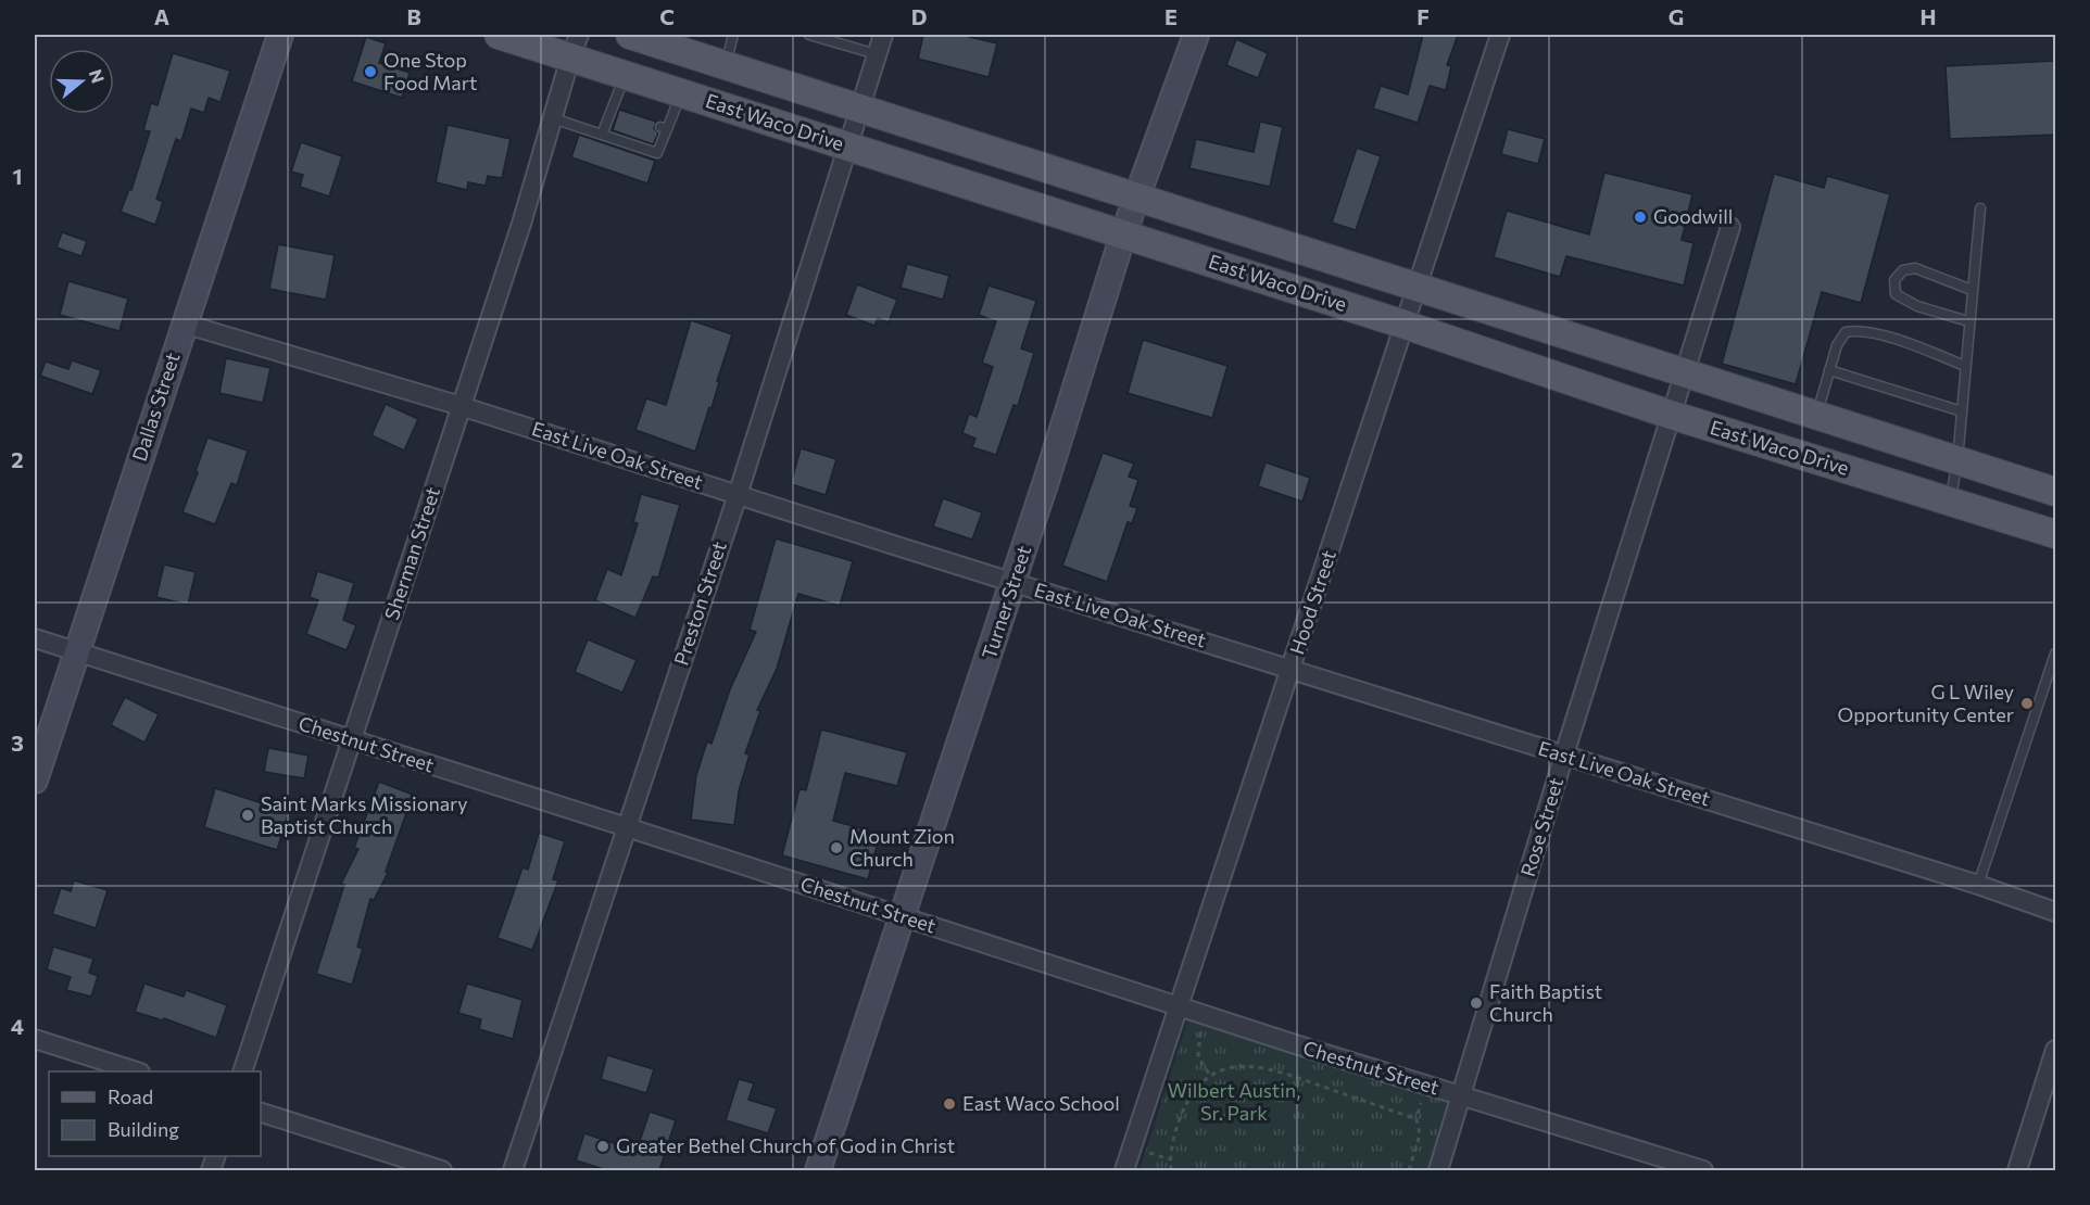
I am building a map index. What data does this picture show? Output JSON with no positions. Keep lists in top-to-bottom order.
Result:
{
  "streets": {
    "main road": ["East Waco Drive"],
    "street": [
      "Dallas Street",
      "East Live Oak Street",
      "Sherman Street",
      "Turner Street",
      "Hood Street",
      "Preston Street",
      "Chestnut Street",
      "Rose Street"
    ]
  },
  "crossings": [
    ["East Waco Drive", "Sherman Street"],
    ["East Waco Drive", "Turner Street"],
    ["East Waco Drive", "Hood Street"],
    ["East Waco Drive", "Preston Street"],
    ["East Waco Drive", "Rose Street"],
    ["Dallas Street", "East Live Oak Street"],
    ["Dallas Street", "Chestnut Street"],
    ["East Live Oak Street", "Sherman Street"],
    ["East Live Oak Street", "Turner Street"],
    ["East Live Oak Street", "Hood Street"],
    ["East Live Oak Street", "Preston Street"],
    ["East Live Oak Street", "Rose Street"],
    ["Sherman Street", "Chestnut Street"],
    ["Turner Street", "Chestnut Street"],
    ["Hood Street", "Chestnut Street"],
    ["Preston Street", "Chestnut Street"],
    ["Chestnut Street", "Rose Street"]
  ],
  "parks": ["Wilbert Austin, Sr. Park"],
  "places": [
    "One Stop Food Mart",
    "Goodwill",
    "G L Wiley Opportunity Center",
    "Saint Marks Missionary Baptist Church",
    "Mount Zion Church",
    "Faith Baptist Church",
    "East Waco School",
    "Greater Bethel Church of God in Christ"
  ],
  "legend": ["Road", "Building"],
  "north": "right",
  "grid": {
    "columns": [
      "A",
      "B",
      "C",
      "D",
      "E",
      "F",
      "G",
      "H"
    ],
    "rows": [
      "1",
      "2",
      "3",
      "4"
    ]
  }
}
